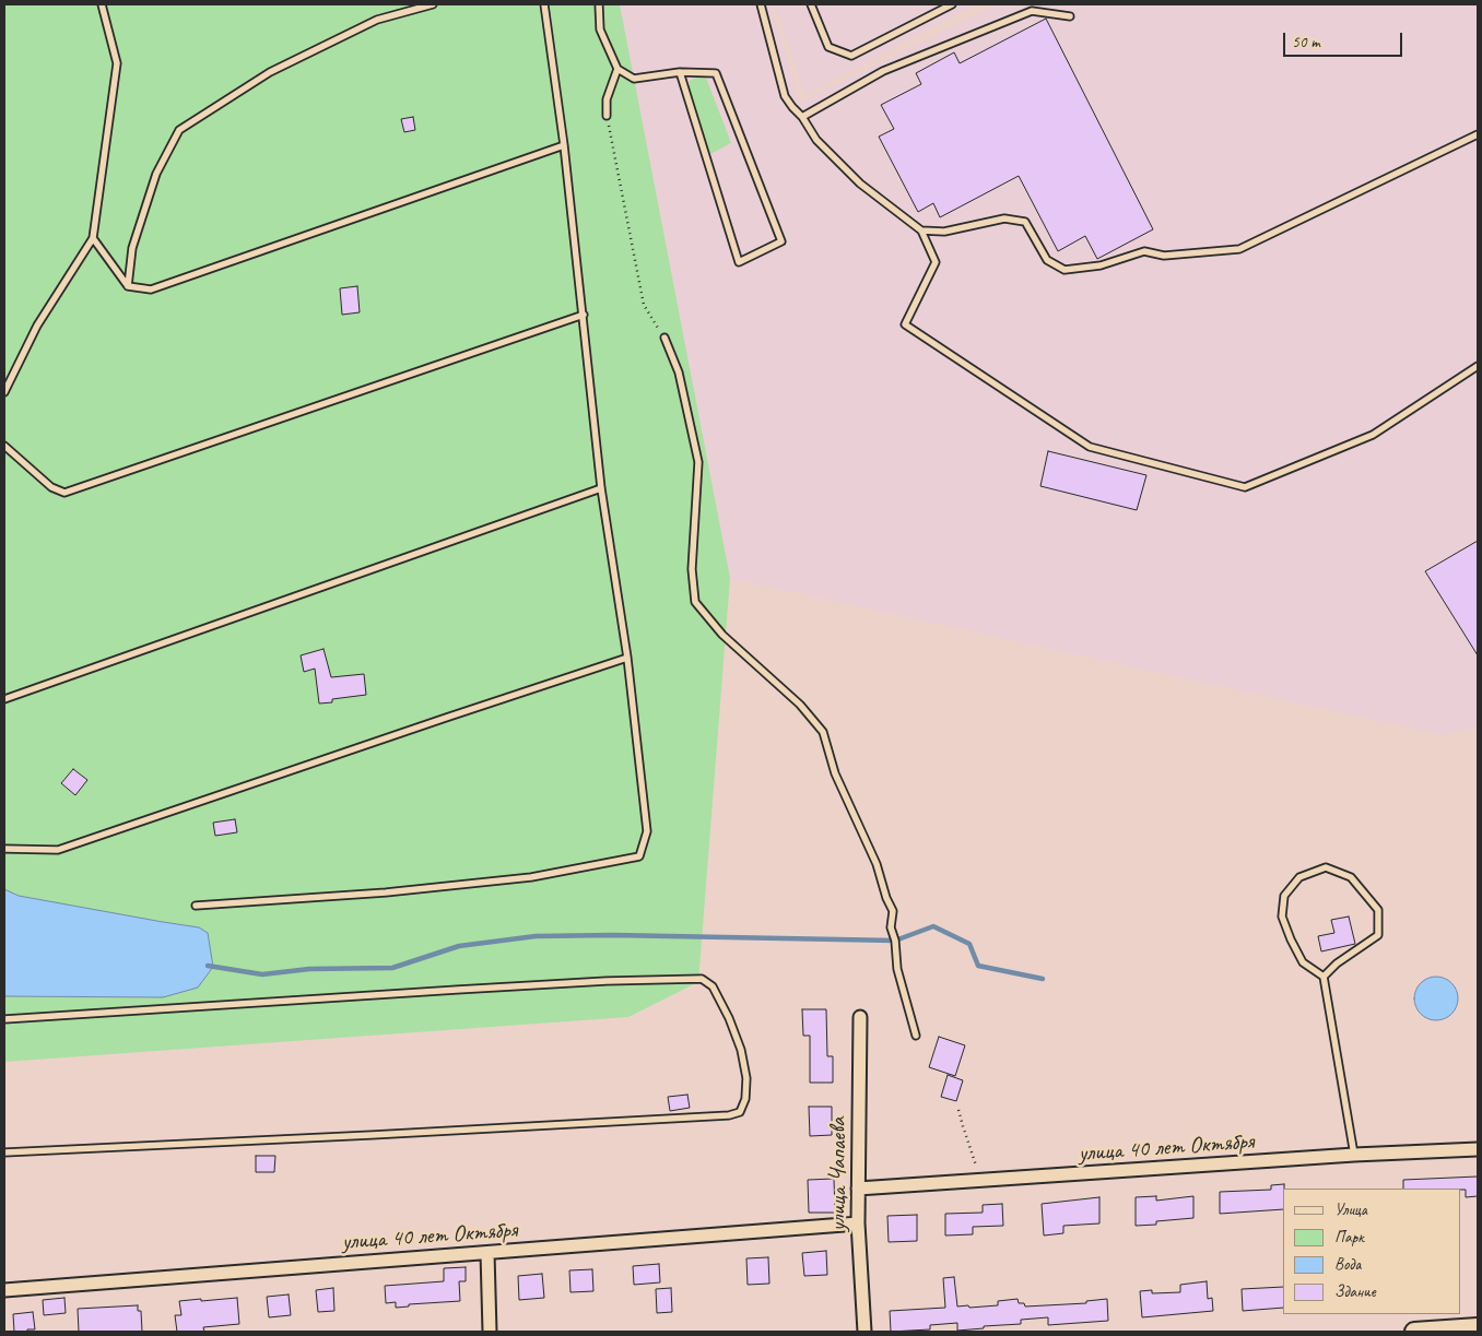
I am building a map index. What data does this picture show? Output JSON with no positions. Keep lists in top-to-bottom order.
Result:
{
  "streets": {
    "street": ["улица 40 лет Октября", "улица Чапаева"]
  },
  "crossings": [
    ["улица 40 лет Октября", "улица Чапаева"]
  ],
  "legend": [
    "Улица",
    "Парк",
    "Вода",
    "Здание"
  ],
  "scale_bar": "50 m"
}
